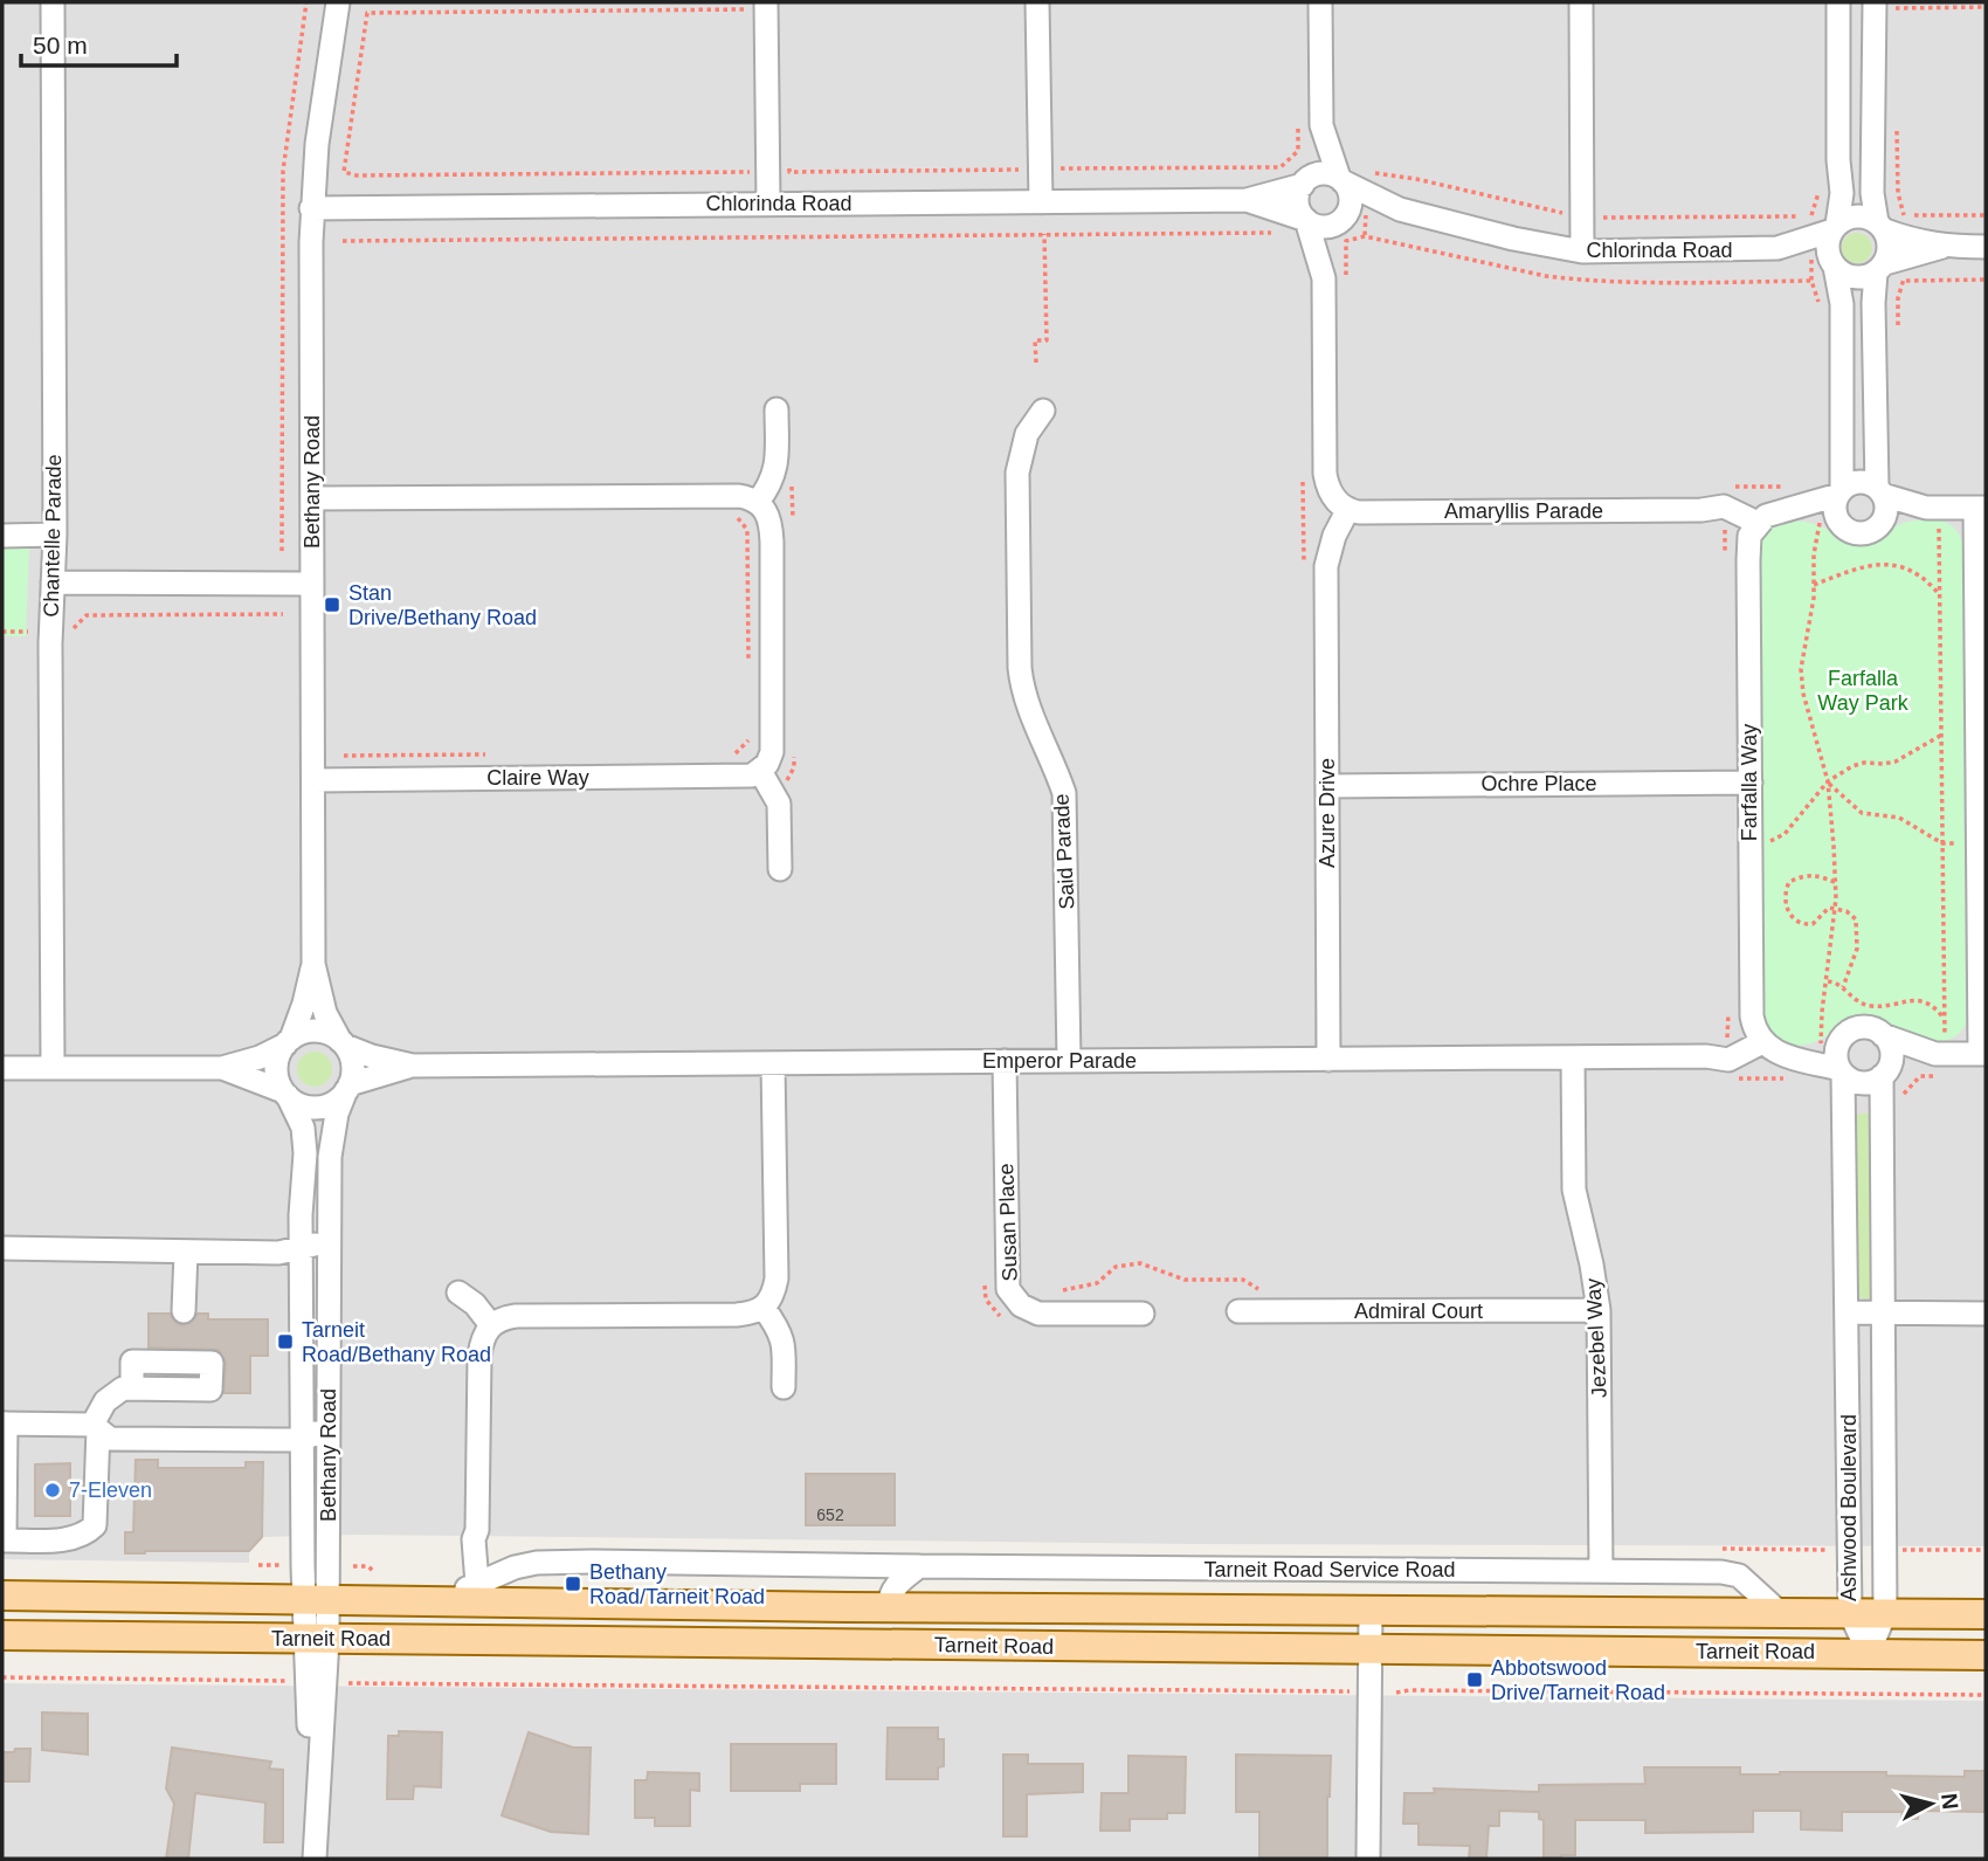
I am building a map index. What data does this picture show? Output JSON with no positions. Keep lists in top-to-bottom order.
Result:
{
  "streets": {
    "main road": ["Tarneit Road"],
    "street": [
      "Chlorinda Road",
      "Bethany Road",
      "Amaryllis Parade",
      "Chantelle Parade",
      "Claire Way",
      "Farfalla Way",
      "Ochre Place",
      "Azure Drive",
      "Said Parade",
      "Emperor Parade",
      "Susan Place",
      "Admiral Court",
      "Jezebel Way",
      "Ashwood Boulevard",
      "Tarneit Road Service Road"
    ]
  },
  "crossings": [
    ["Chlorinda Road", "Bethany Road"],
    ["Bethany Road", "Claire Way"],
    ["Bethany Road", "Emperor Parade"],
    ["Bethany Road", "Tarneit Road"],
    ["Amaryllis Parade", "Farfalla Way"],
    ["Amaryllis Parade", "Azure Drive"],
    ["Farfalla Way", "Ochre Place"],
    ["Farfalla Way", "Emperor Parade"],
    ["Ochre Place", "Azure Drive"],
    ["Azure Drive", "Emperor Parade"],
    ["Said Parade", "Emperor Parade"],
    ["Emperor Parade", "Susan Place"],
    ["Emperor Parade", "Jezebel Way"],
    ["Admiral Court", "Jezebel Way"],
    ["Jezebel Way", "Tarneit Road Service Road"],
    ["Ashwood Boulevard", "Tarneit Road"],
    ["Tarneit Road Service Road", "Tarneit Road"]
  ],
  "parks": ["Farfalla Way Park"],
  "places": {
    "transit": [
      "Stan Drive/Bethany Road",
      "Tarneit Road/Bethany Road",
      "Bethany Road/Tarneit Road",
      "Abbotswood Drive/Tarneit Road"
    ],
    "other": ["7-Eleven"]
  },
  "house_numbers": ["652"],
  "scale_bar": "50 m",
  "north": "right"
}
